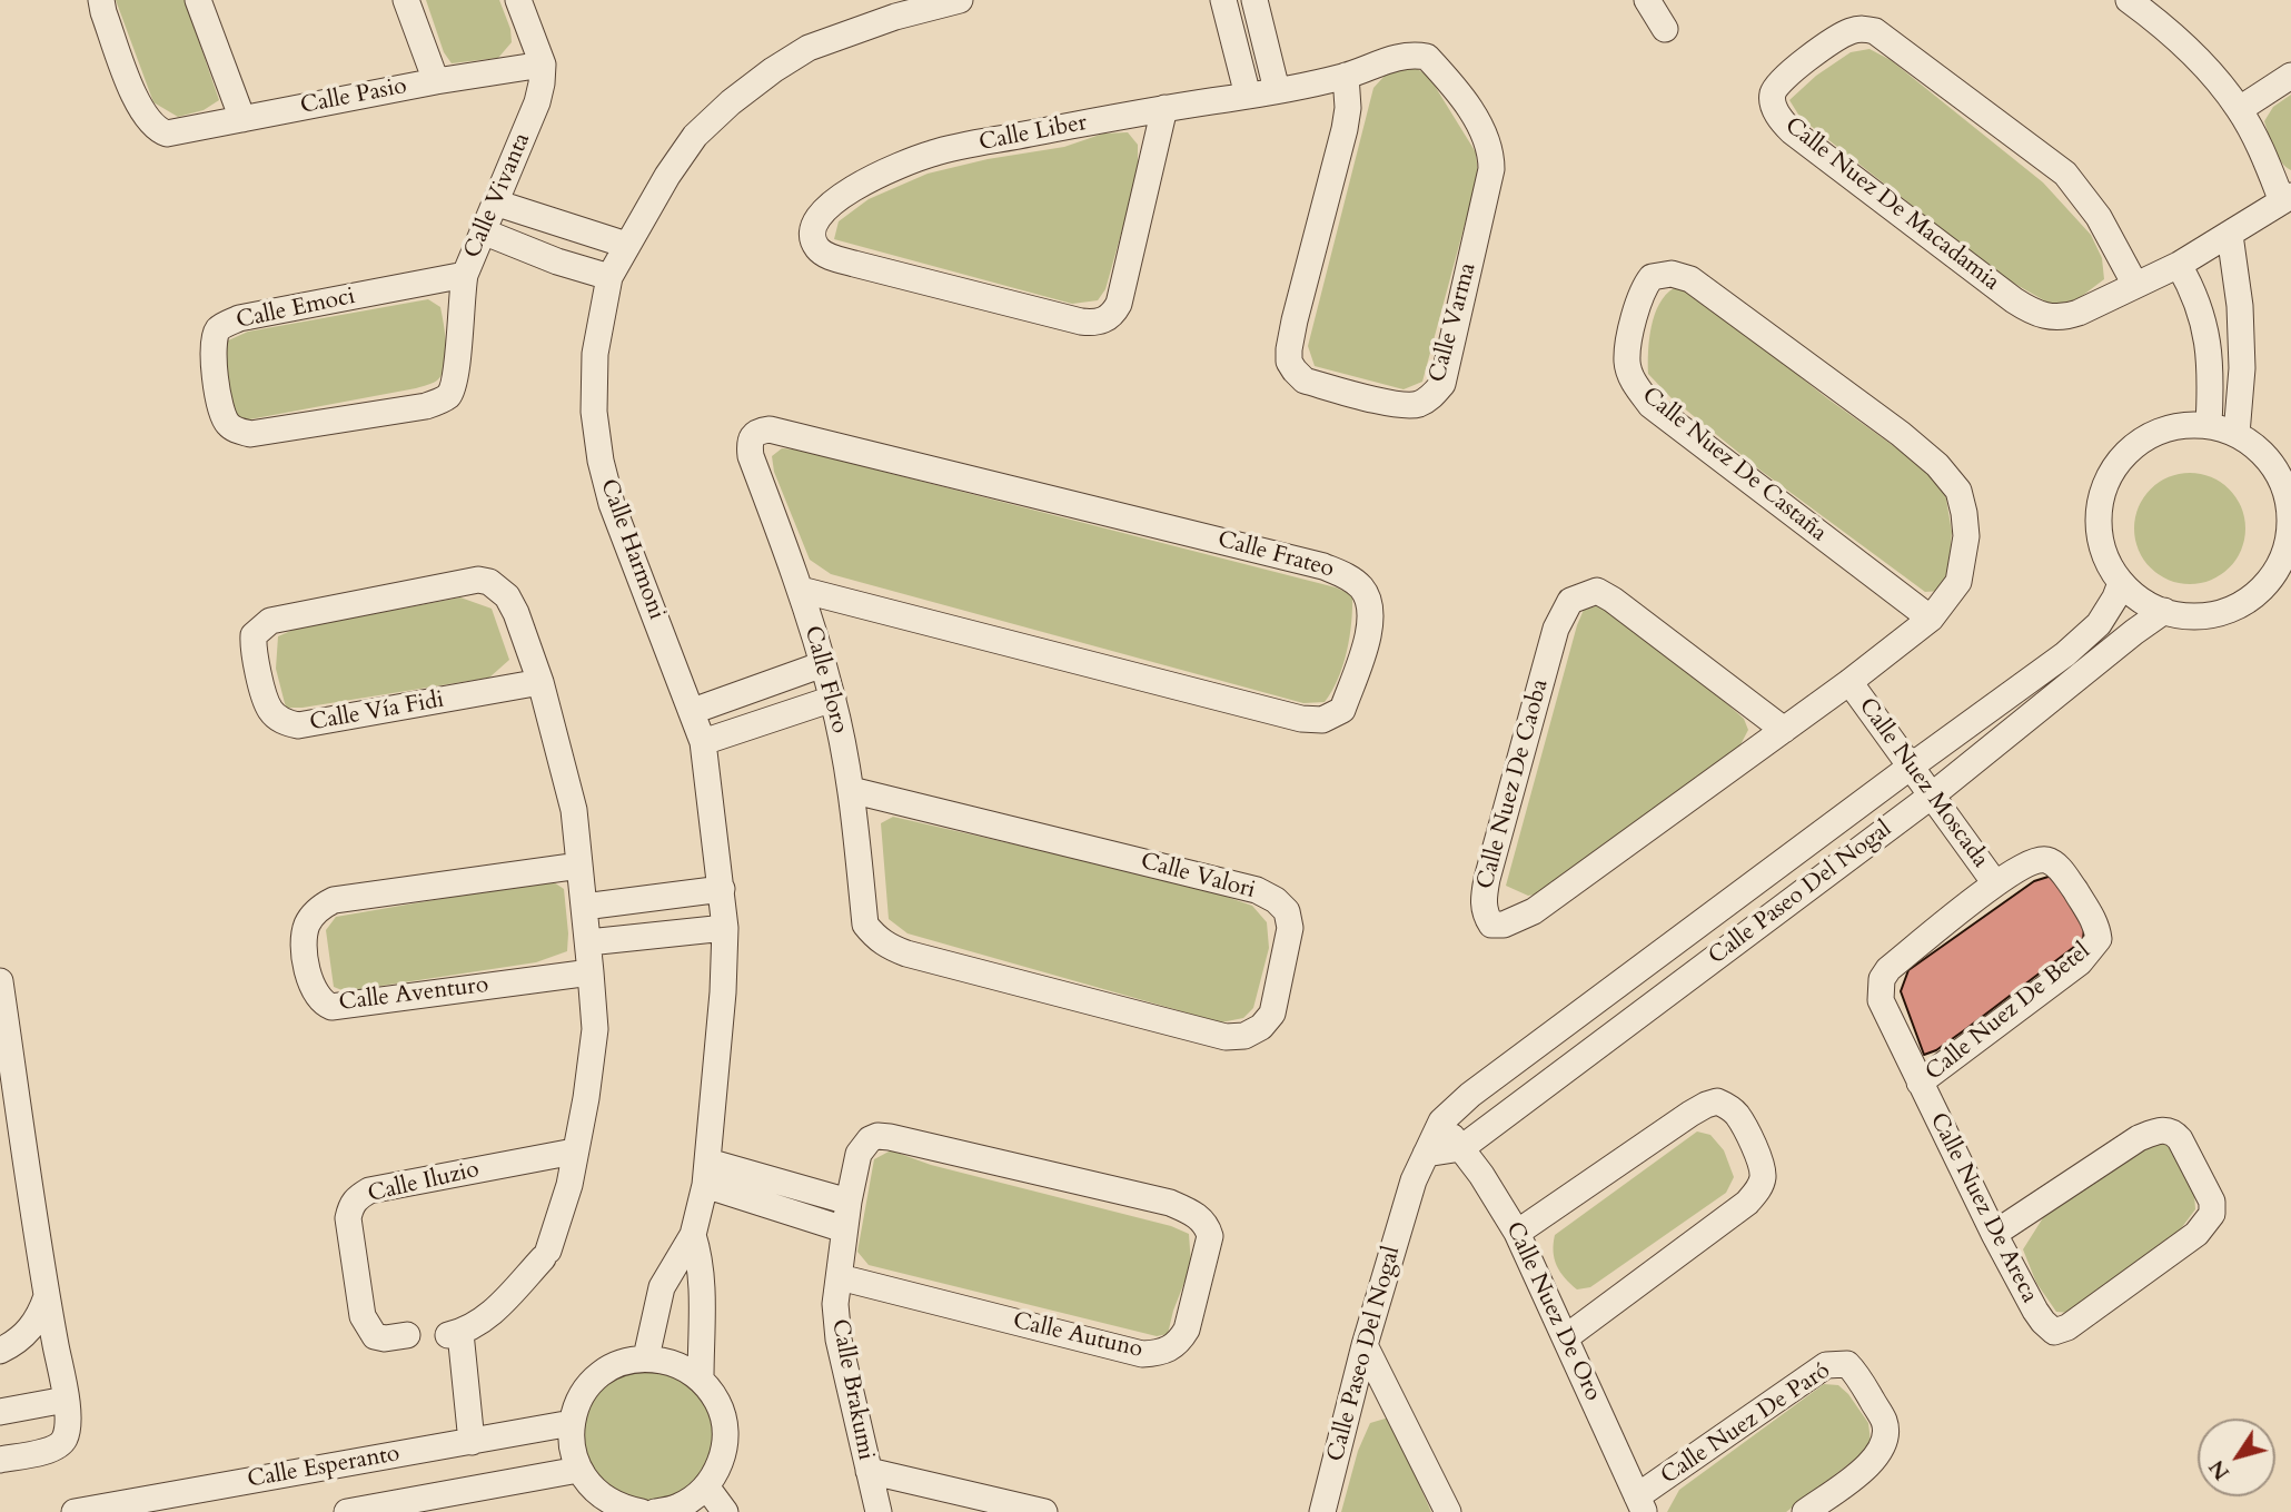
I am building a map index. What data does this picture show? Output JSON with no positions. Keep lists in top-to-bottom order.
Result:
{
  "streets": {
    "street": [
      "Calle Pasio",
      "Calle Liber",
      "Calle Vivanta",
      "Calle Nuez De Macadamia",
      "Calle Emoci",
      "Calle Varma",
      "Calle Nuez De Castaña",
      "Calle Harmoni",
      "Calle Frateo",
      "Calle Floro",
      "Calle Vía Fidi",
      "Calle Nuez Moscada",
      "Calle Nuez De Caoba",
      "Calle Valori",
      "Calle Paseo Del Nogal",
      "Calle Aventuro",
      "Calle Nuez De Betel",
      "Calle Iluzio",
      "Calle Nuez De Areca",
      "Calle Nuez De Oro",
      "Calle Autuno",
      "Calle Brakumi",
      "Calle Nuez De Paró",
      "Calle Esperanto"
    ]
  },
  "crossings": [
    ["Calle Pasio", "Calle Vivanta"],
    ["Calle Liber", "Calle Varma"],
    ["Calle Vivanta", "Calle Emoci"],
    ["Calle Nuez De Castaña", "Calle Nuez De Caoba"],
    ["Calle Frateo", "Calle Floro"],
    ["Calle Floro", "Calle Valori"],
    ["Calle Nuez Moscada", "Calle Nuez De Caoba"],
    ["Calle Nuez Moscada", "Calle Paseo Del Nogal"],
    ["Calle Nuez Moscada", "Calle Nuez De Betel"],
    ["Calle Paseo Del Nogal", "Calle Nuez De Oro"],
    ["Calle Nuez De Betel", "Calle Nuez De Areca"],
    ["Calle Nuez De Oro", "Calle Nuez De Paró"],
    ["Calle Autuno", "Calle Brakumi"]
  ],
  "north": "bottom left"
}
